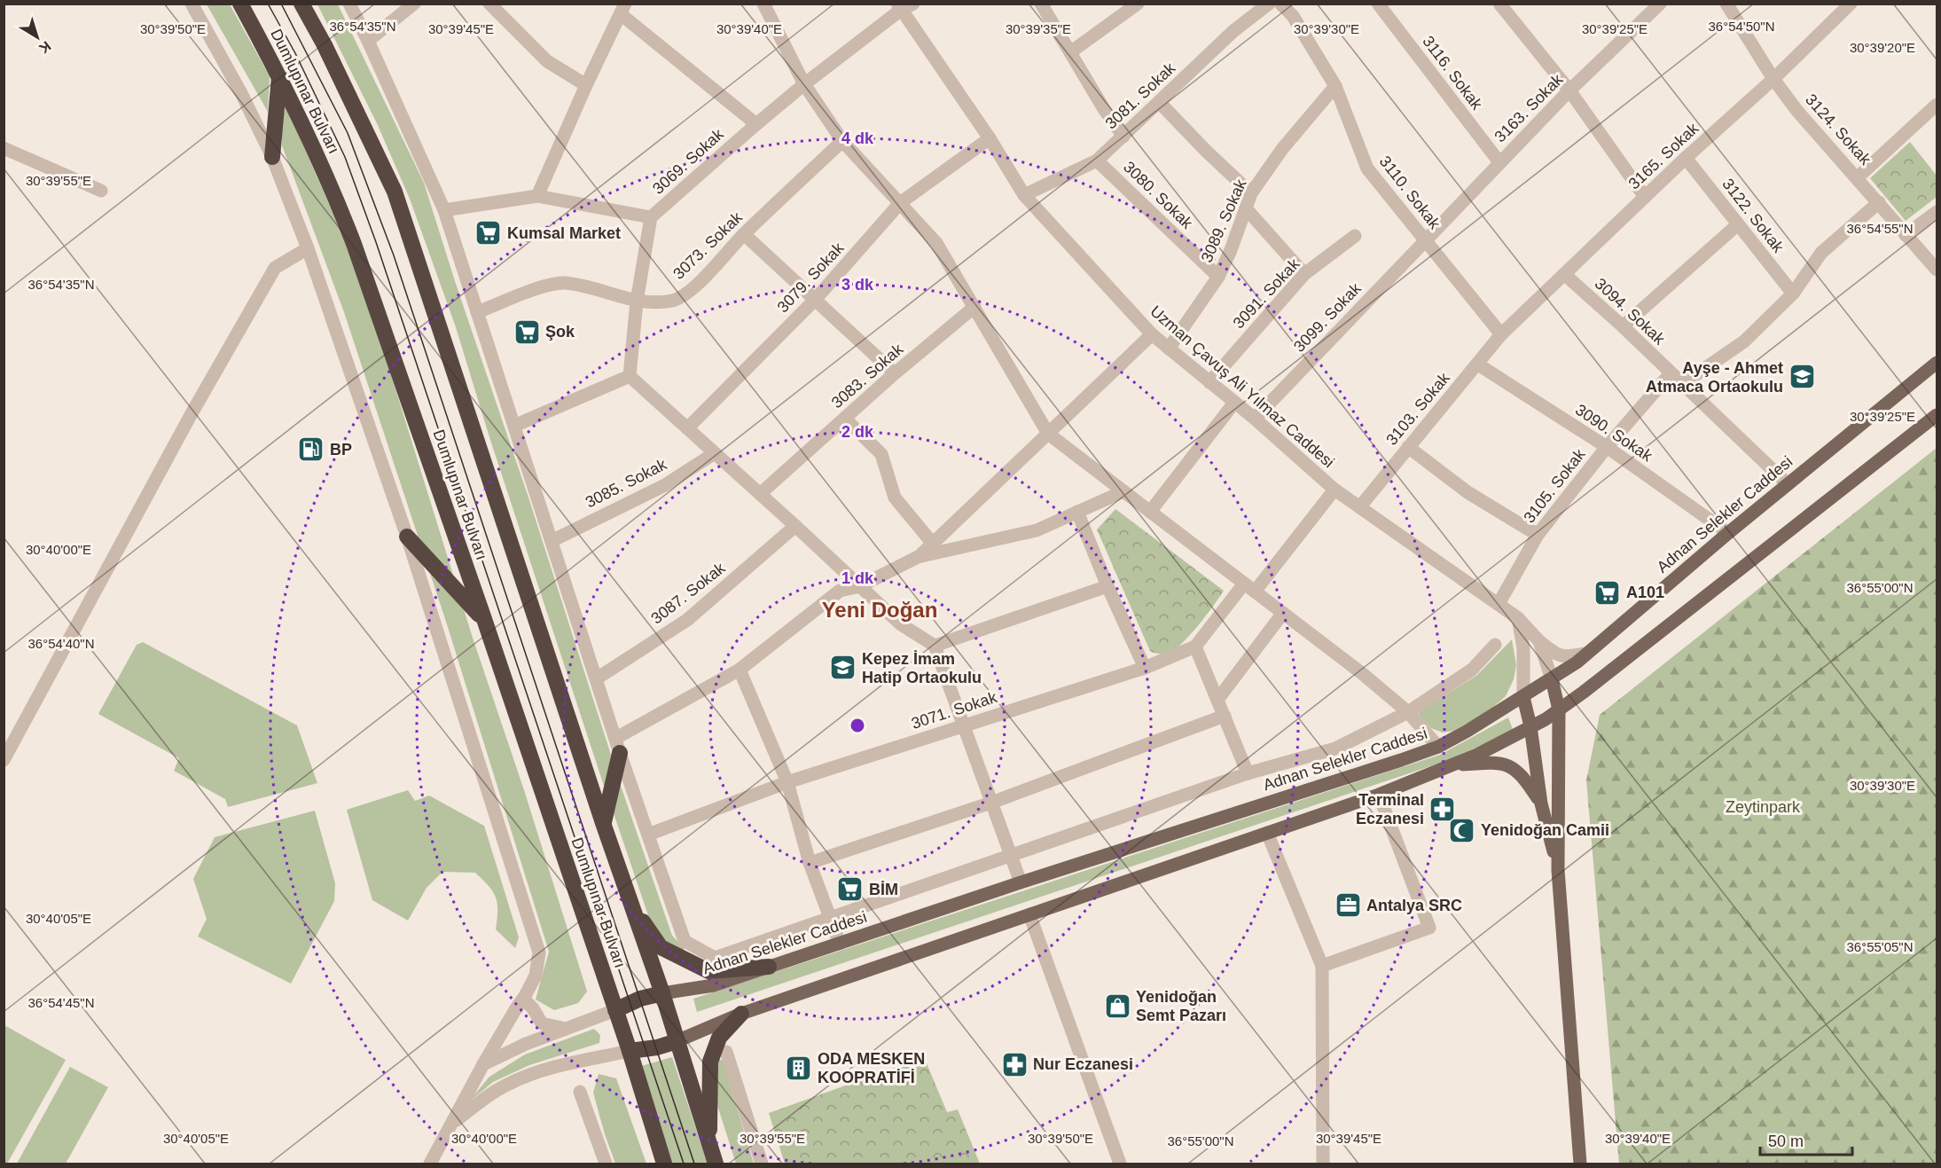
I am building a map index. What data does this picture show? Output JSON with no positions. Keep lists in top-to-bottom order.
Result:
{
  "streets": {
    "highway": ["Dumlupınar Bulvarı"],
    "main road": ["Adnan Selekler Caddesi"],
    "street": [
      "3116. Sokak",
      "3081. Sokak",
      "3163. Sokak",
      "3124. Sokak",
      "3165. Sokak",
      "3069. Sokak",
      "3110. Sokak",
      "3080. Sokak",
      "3122. Sokak",
      "3089. Sokak",
      "3073. Sokak",
      "3079. Sokak",
      "3091. Sokak",
      "3094. Sokak",
      "3099. Sokak",
      "3083. Sokak",
      "Uzman Çavuş Ali Yılmaz Caddesi",
      "3103. Sokak",
      "3090. Sokak",
      "3085. Sokak",
      "3105. Sokak",
      "3087. Sokak",
      "3071. Sokak"
    ]
  },
  "crossings": [
    ["3116. Sokak", "3163. Sokak"],
    ["Dumlupınar Bulvarı", "Adnan Selekler Caddesi"],
    ["3081. Sokak", "3080. Sokak"],
    ["3081. Sokak", "Uzman Çavuş Ali Yılmaz Caddesi"],
    ["3163. Sokak", "3110. Sokak"],
    ["3163. Sokak", "3099. Sokak"],
    ["3124. Sokak", "3165. Sokak"],
    ["3165. Sokak", "3110. Sokak"],
    ["3165. Sokak", "3122. Sokak"],
    ["3165. Sokak", "3094. Sokak"],
    ["3165. Sokak", "3103. Sokak"],
    ["3069. Sokak", "Uzman Çavuş Ali Yılmaz Caddesi"],
    ["3110. Sokak", "3089. Sokak"],
    ["3110. Sokak", "3099. Sokak"],
    ["3110. Sokak", "3103. Sokak"],
    ["3080. Sokak", "3089. Sokak"],
    ["3089. Sokak", "Uzman Çavuş Ali Yılmaz Caddesi"],
    ["3079. Sokak", "Uzman Çavuş Ali Yılmaz Caddesi"],
    ["3091. Sokak", "Uzman Çavuş Ali Yılmaz Caddesi"],
    ["3094. Sokak", "3105. Sokak"],
    ["3094. Sokak", "Adnan Selekler Caddesi"],
    ["3099. Sokak", "Uzman Çavuş Ali Yılmaz Caddesi"],
    ["Uzman Çavuş Ali Yılmaz Caddesi", "3103. Sokak"],
    ["Uzman Çavuş Ali Yılmaz Caddesi", "3105. Sokak"],
    ["Uzman Çavuş Ali Yılmaz Caddesi", "3071. Sokak"],
    ["3103. Sokak", "3090. Sokak"],
    ["3090. Sokak", "3105. Sokak"],
    ["3090. Sokak", "Adnan Selekler Caddesi"]
  ],
  "districts": ["Yeni Doğan"],
  "parks": ["Zeytinpark"],
  "places": {
    "supermarket": [
      "Kumsal Market",
      "Şok",
      "A101",
      "BİM"
    ],
    "school or university": ["Ayşe - Ahmet Atmaca Ortaokulu", "Kepez İmam Hatip Ortaokulu"],
    "fuel station": ["BP"],
    "pharmacy": ["Terminal Eczanesi", "Nur Eczanesi"],
    "mosque": ["Yenidoğan Camii"],
    "office": ["Antalya SRC"],
    "shop": ["Yenidoğan Semt Pazarı"],
    "building": ["ODA MESKEN KOOPRATİFİ"]
  },
  "scale_bar": "50 m",
  "north": "bottom right",
  "coordinates": [
    "36°54'35\"N",
    "36°54'50\"N",
    "30°39'50\"E",
    "30°39'45\"E",
    "30°39'40\"E",
    "30°39'35\"E",
    "30°39'30\"E",
    "30°39'25\"E",
    "30°39'20\"E",
    "30°39'55\"E",
    "36°54'55\"N",
    "30°40'00\"E",
    "36°55'00\"N",
    "36°54'40\"N",
    "30°40'05\"E",
    "36°55'05\"N",
    "36°54'45\"N"
  ],
  "rings": [
    "4 dk",
    "3 dk",
    "2 dk",
    "1 dk"
  ]
}
